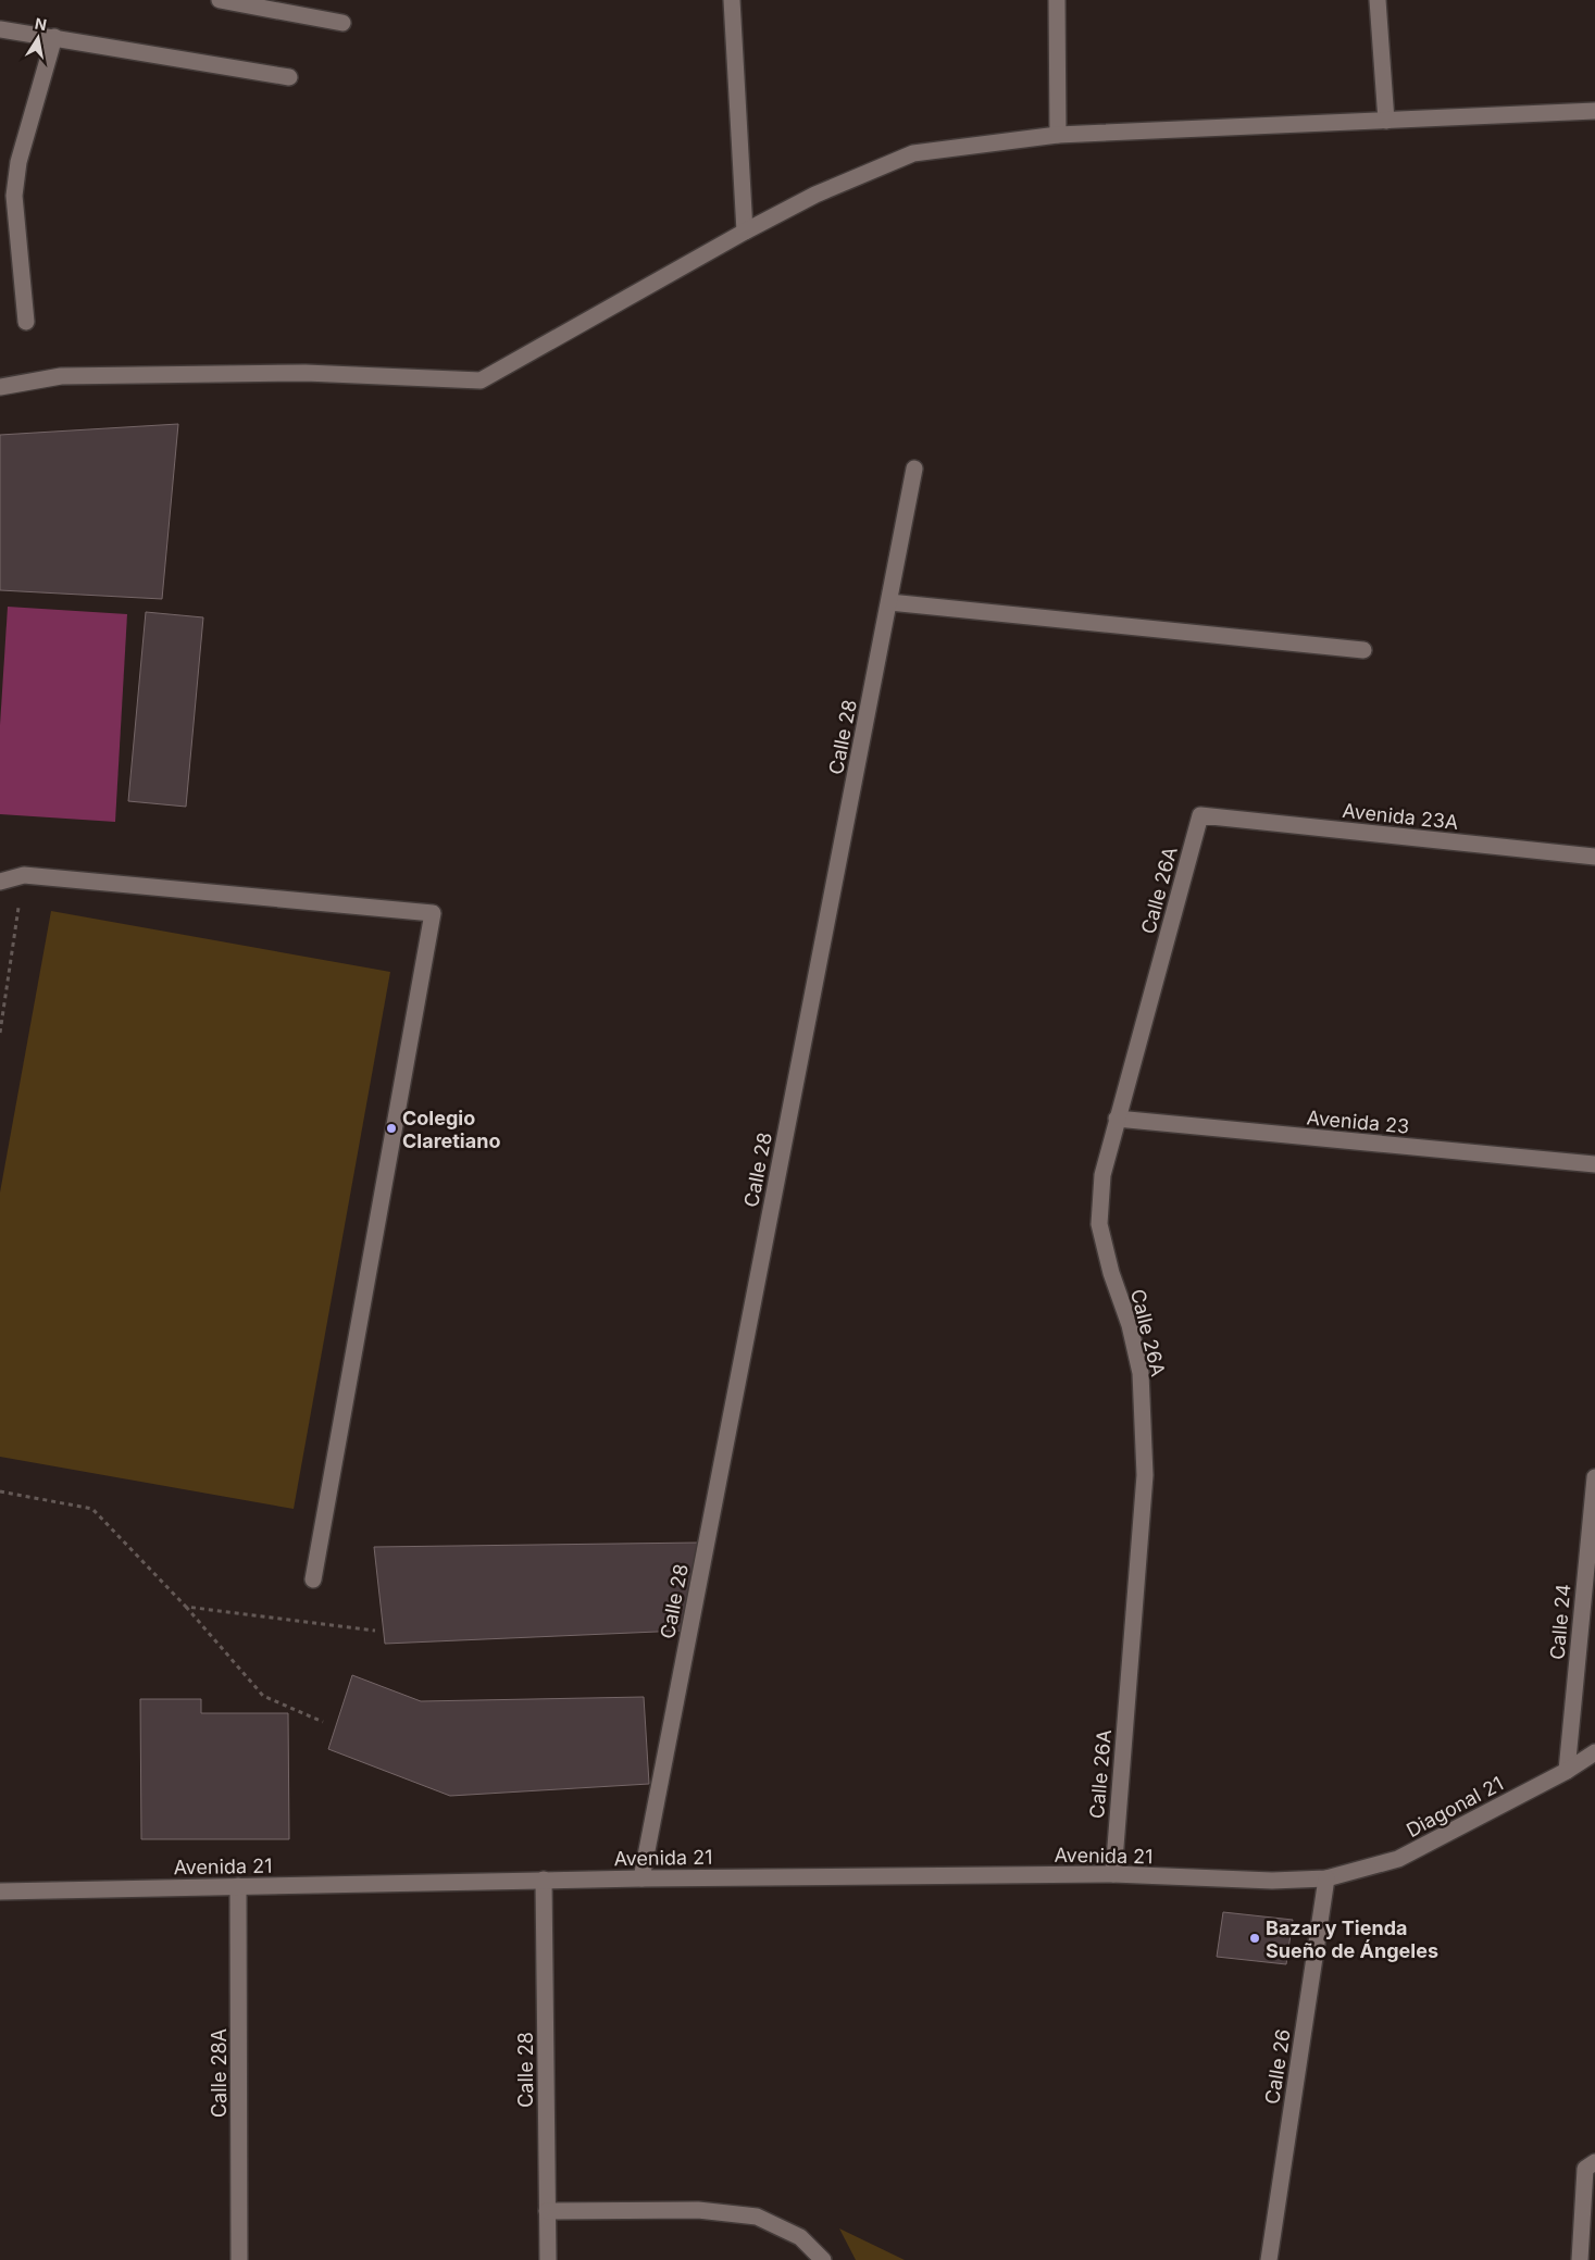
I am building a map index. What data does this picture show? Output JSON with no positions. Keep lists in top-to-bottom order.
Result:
{
  "streets": {
    "street": [
      "Calle 28",
      "Avenida 23A",
      "Calle 26A",
      "Avenida 23",
      "Calle 24",
      "Diagonal 21",
      "Avenida 21",
      "Calle 26",
      "Calle 28A"
    ]
  },
  "crossings": [
    ["Calle 28", "Avenida 21"],
    ["Avenida 23A", "Calle 26A"],
    ["Calle 26A", "Avenida 23"],
    ["Calle 26A", "Avenida 21"],
    ["Calle 24", "Diagonal 21"],
    ["Diagonal 21", "Avenida 21"],
    ["Diagonal 21", "Calle 26"],
    ["Avenida 21", "Calle 26"],
    ["Avenida 21", "Calle 28A"]
  ],
  "places": ["Colegio Claretiano", "Bazar y Tienda Sueño de Ángeles"],
  "north": "top"
}
